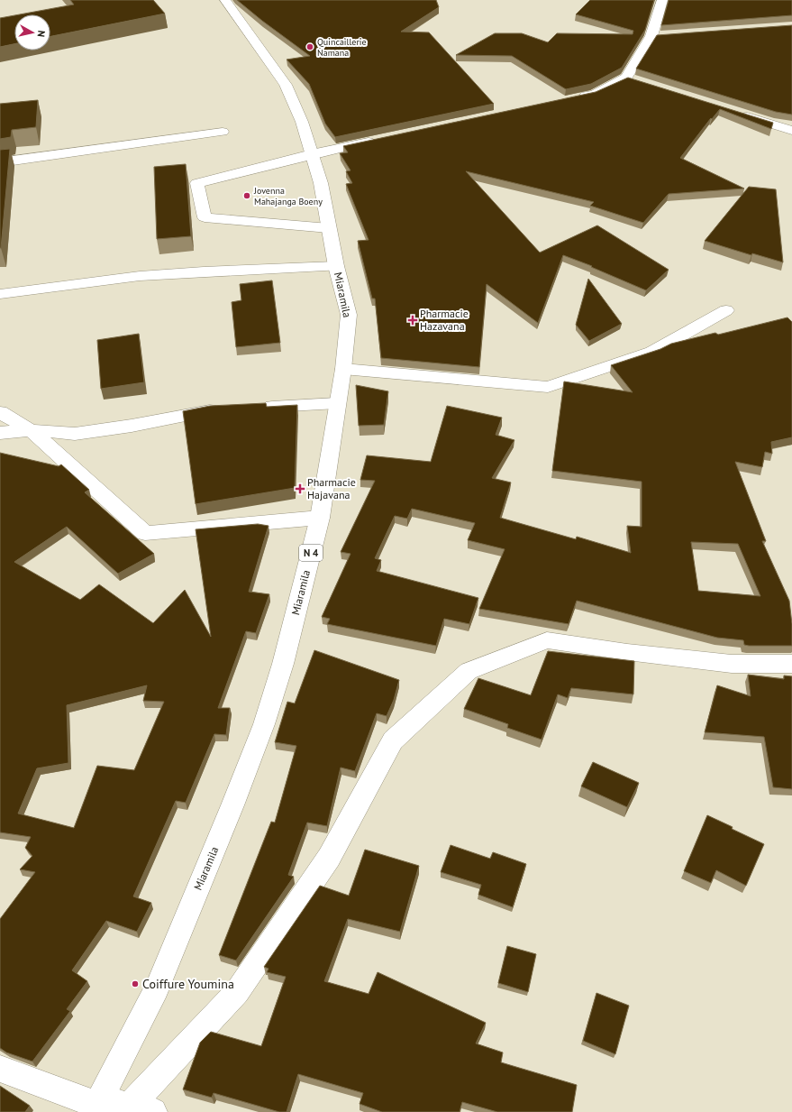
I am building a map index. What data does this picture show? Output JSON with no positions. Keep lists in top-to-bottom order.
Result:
{
  "streets": {
    "street": ["Miaramila", "N 4"]
  },
  "places": {
    "other": ["Quincaillerie Namana", "Jovenna Mahajanga Boeny", "Coiffure Youmina"],
    "health": ["Pharmacie Hazavana", "Pharmacie Hajavana"]
  },
  "north": "right"
}
